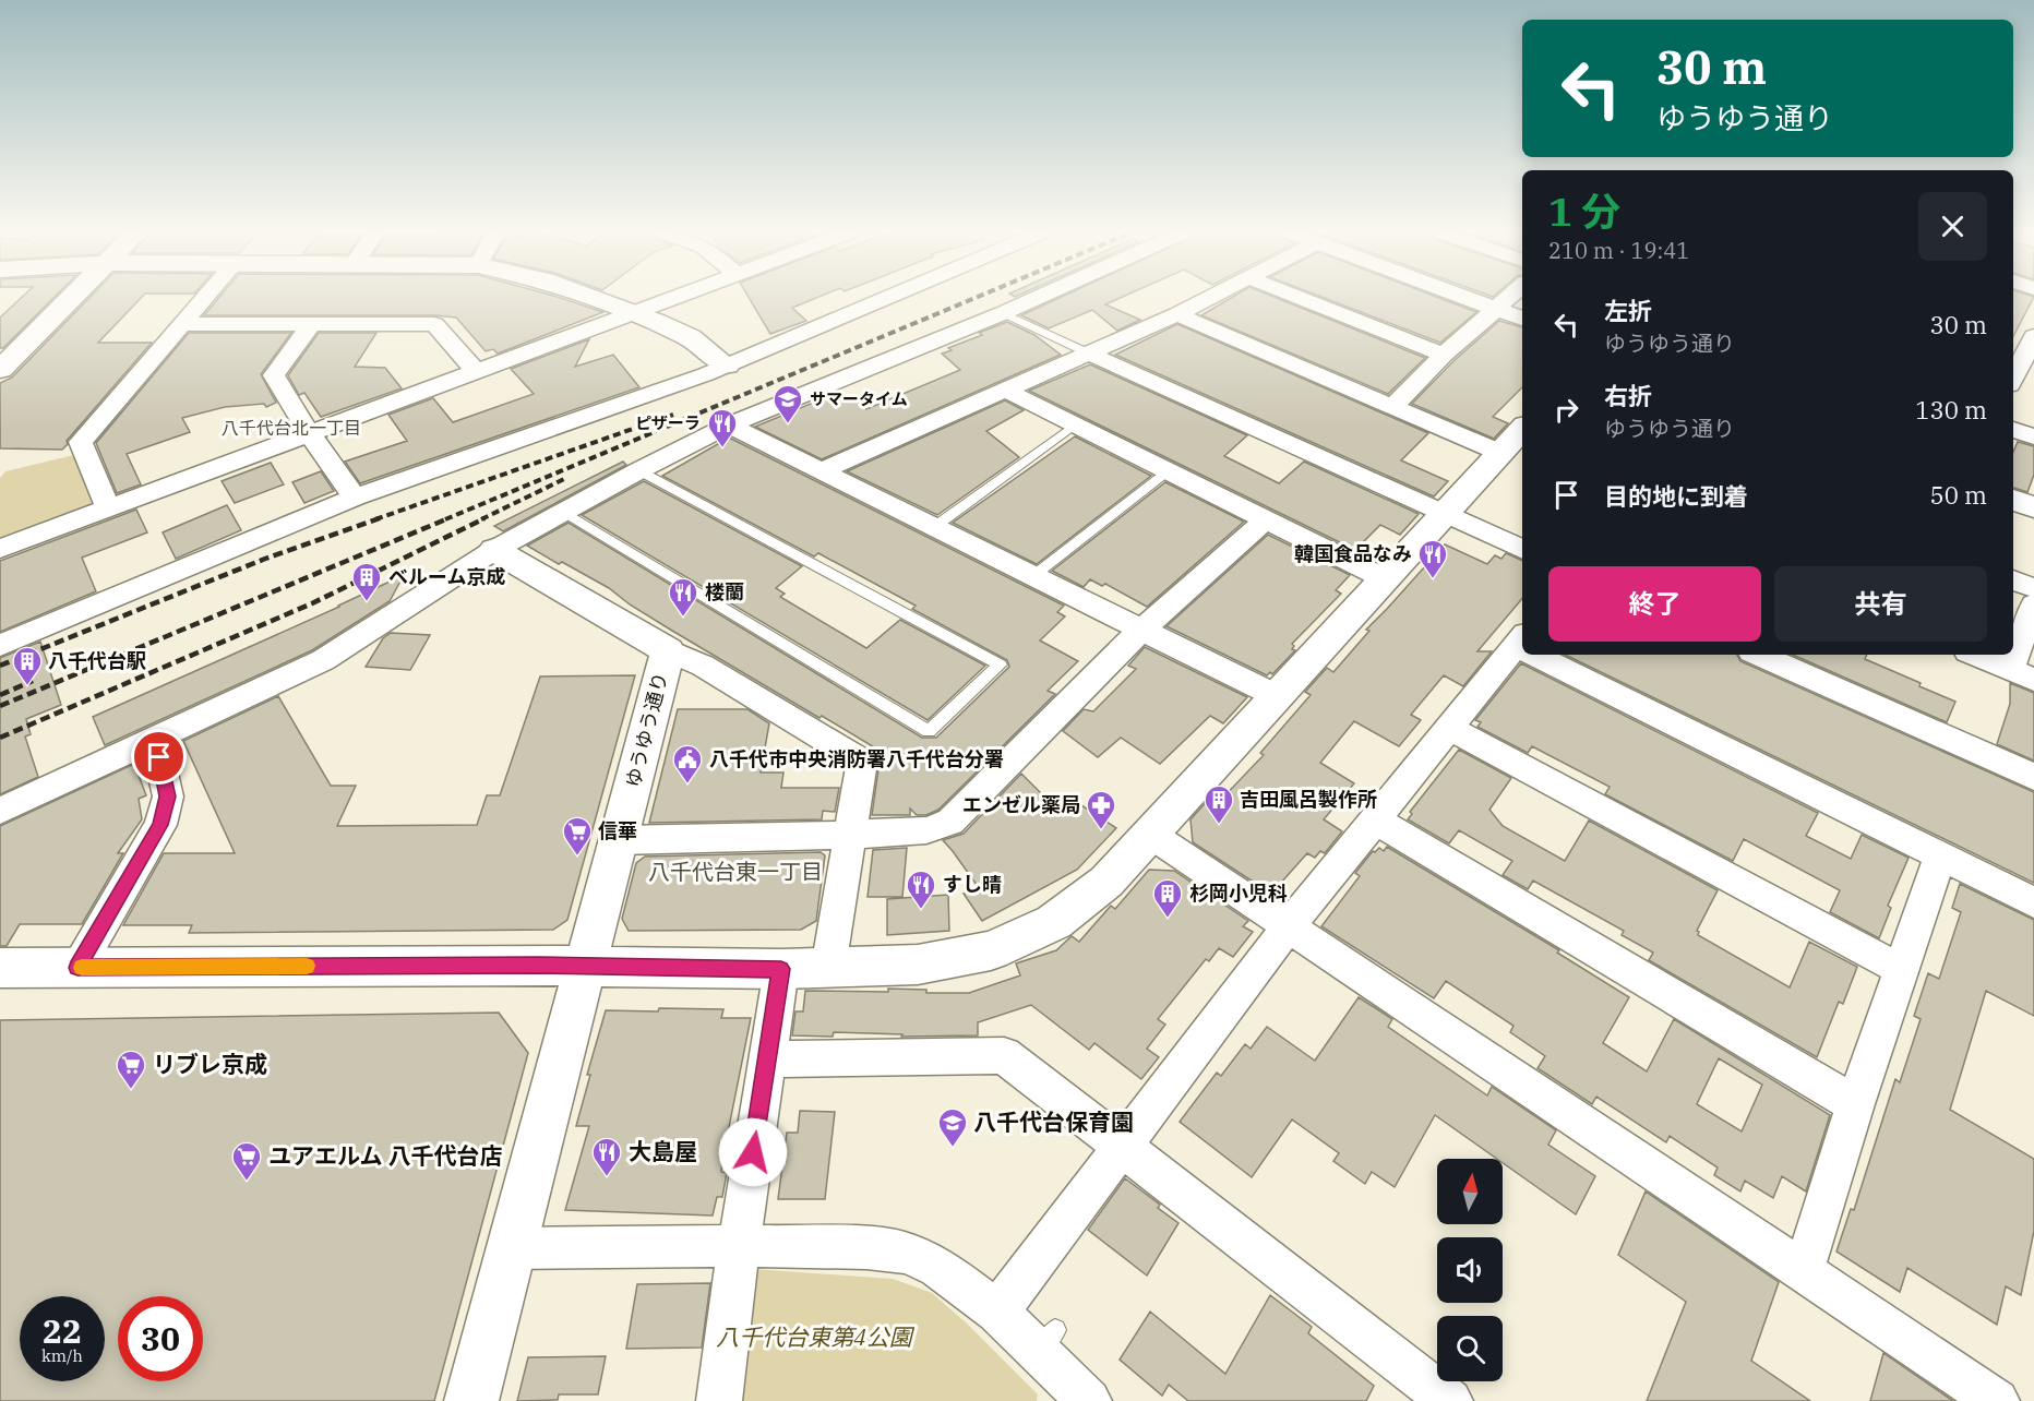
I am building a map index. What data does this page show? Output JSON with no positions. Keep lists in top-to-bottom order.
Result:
{
  "streets": {
    "street": ["ゆうゆう通り"]
  },
  "districts": ["八千代台北一丁目", "八千代台東一丁目"],
  "parks": ["八千代台東第4公園"],
  "places": {
    "school or university": ["サマータイム", "八千代台保育園"],
    "restaurant": [
      "ピザーラ",
      "韓国食品なみ",
      "楼蘭",
      "すし晴",
      "大島屋"
    ],
    "building": [
      "ベルーム京成",
      "八千代台駅",
      "吉田風呂製作所",
      "杉岡小児科"
    ],
    "public building": ["八千代市中央消防署八千代台分署"],
    "pharmacy": ["エンゼル薬局"],
    "supermarket": ["信華", "リブレ京成", "ユアエルム 八千代台店"]
  },
  "north": "top",
  "page": {
    "turn": ["30 m", "ゆうゆう通り"],
    "heading": ["1 分", "210 m · 19:41"],
    "list": [
      {
        "name": "左折",
        "note": "ゆうゆう通り",
        "value": "30 m"
      },
      {
        "name": "右折",
        "note": "ゆうゆう通り",
        "value": "130 m"
      },
      {
        "name": "目的地に到着",
        "value": "50 m"
      }
    ],
    "buttons": ["終了", "共有"],
    "speed": "22 km/h",
    "limit": "30"
  }
}
